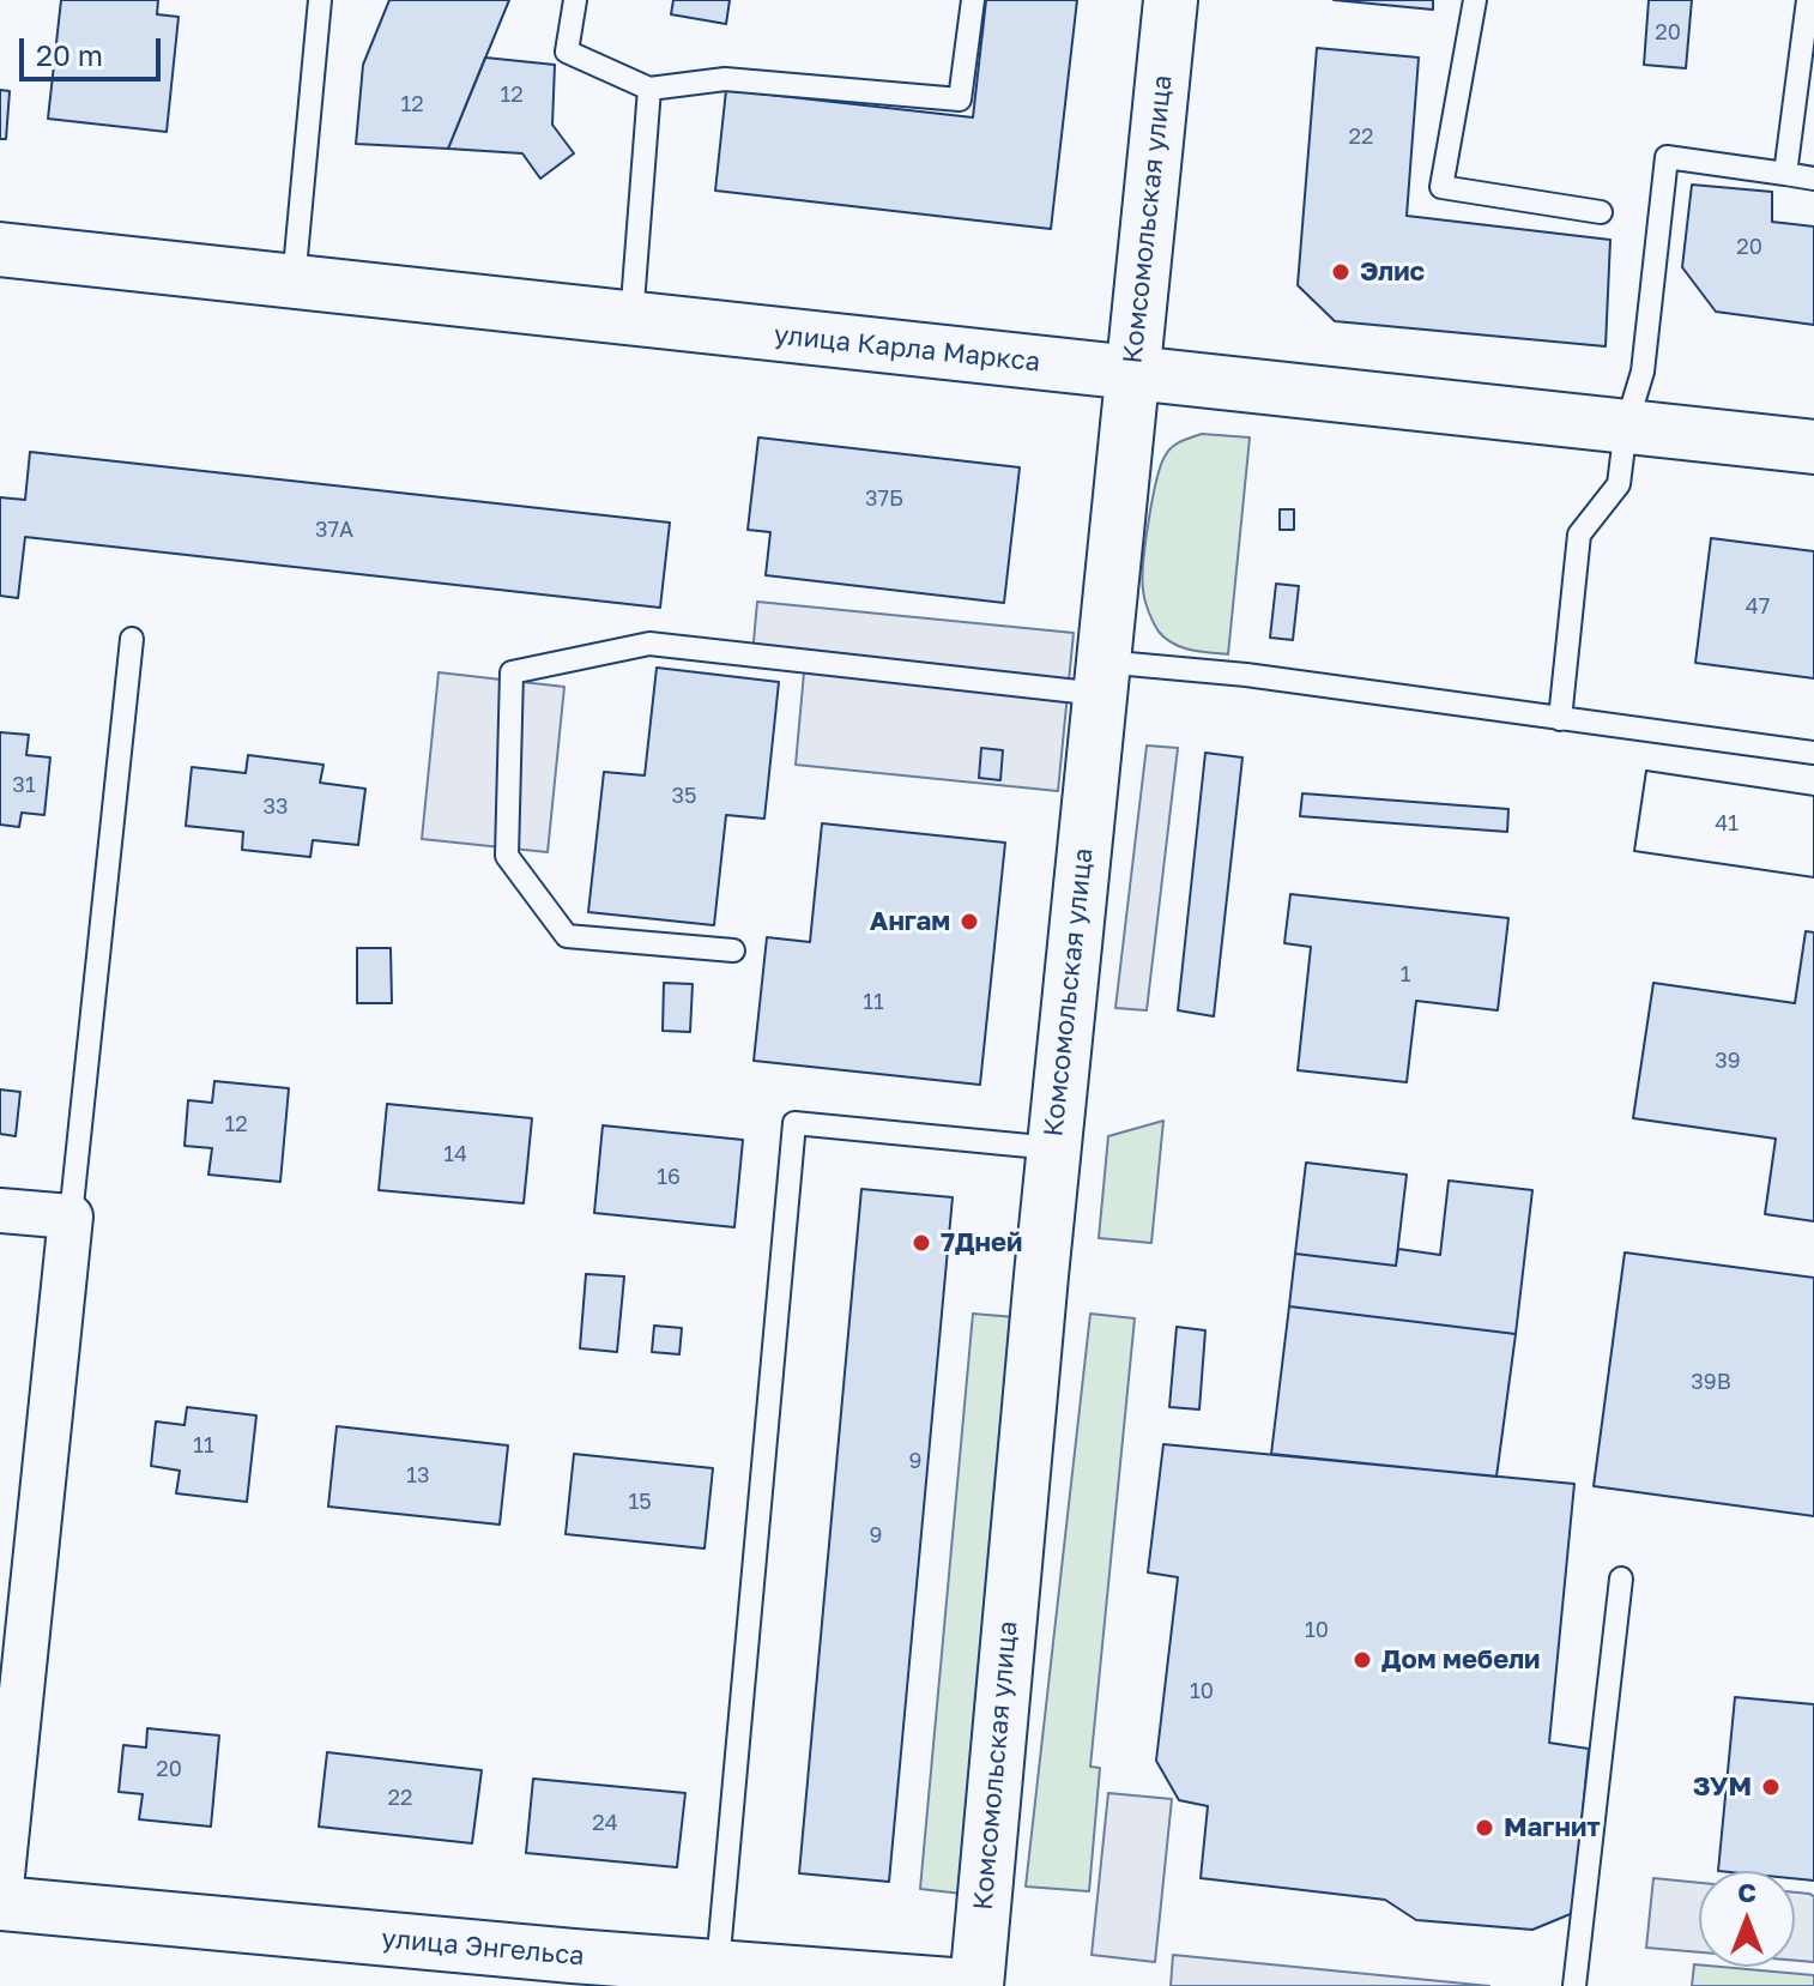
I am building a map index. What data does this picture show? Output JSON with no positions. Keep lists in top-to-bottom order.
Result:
{
  "streets": {
    "street": ["Комсомольская улица", "улица Карла Маркса", "улица Энгельса"]
  },
  "crossings": [
    ["Комсомольская улица", "улица Карла Маркса"]
  ],
  "places": [
    "Элис",
    "Ангам",
    "7Дней",
    "Дом мебели",
    "ЗУМ",
    "Магнит"
  ],
  "house_numbers": [
    "20",
    "12",
    "12",
    "22",
    "20",
    "37Б",
    "37А",
    "47",
    "31",
    "35",
    "33",
    "41",
    "1",
    "11",
    "39",
    "12",
    "14",
    "16",
    "39В",
    "11",
    "9",
    "13",
    "15",
    "9",
    "10",
    "10",
    "20",
    "22",
    "24"
  ],
  "scale_bar": "20 m",
  "north": "top"
}
